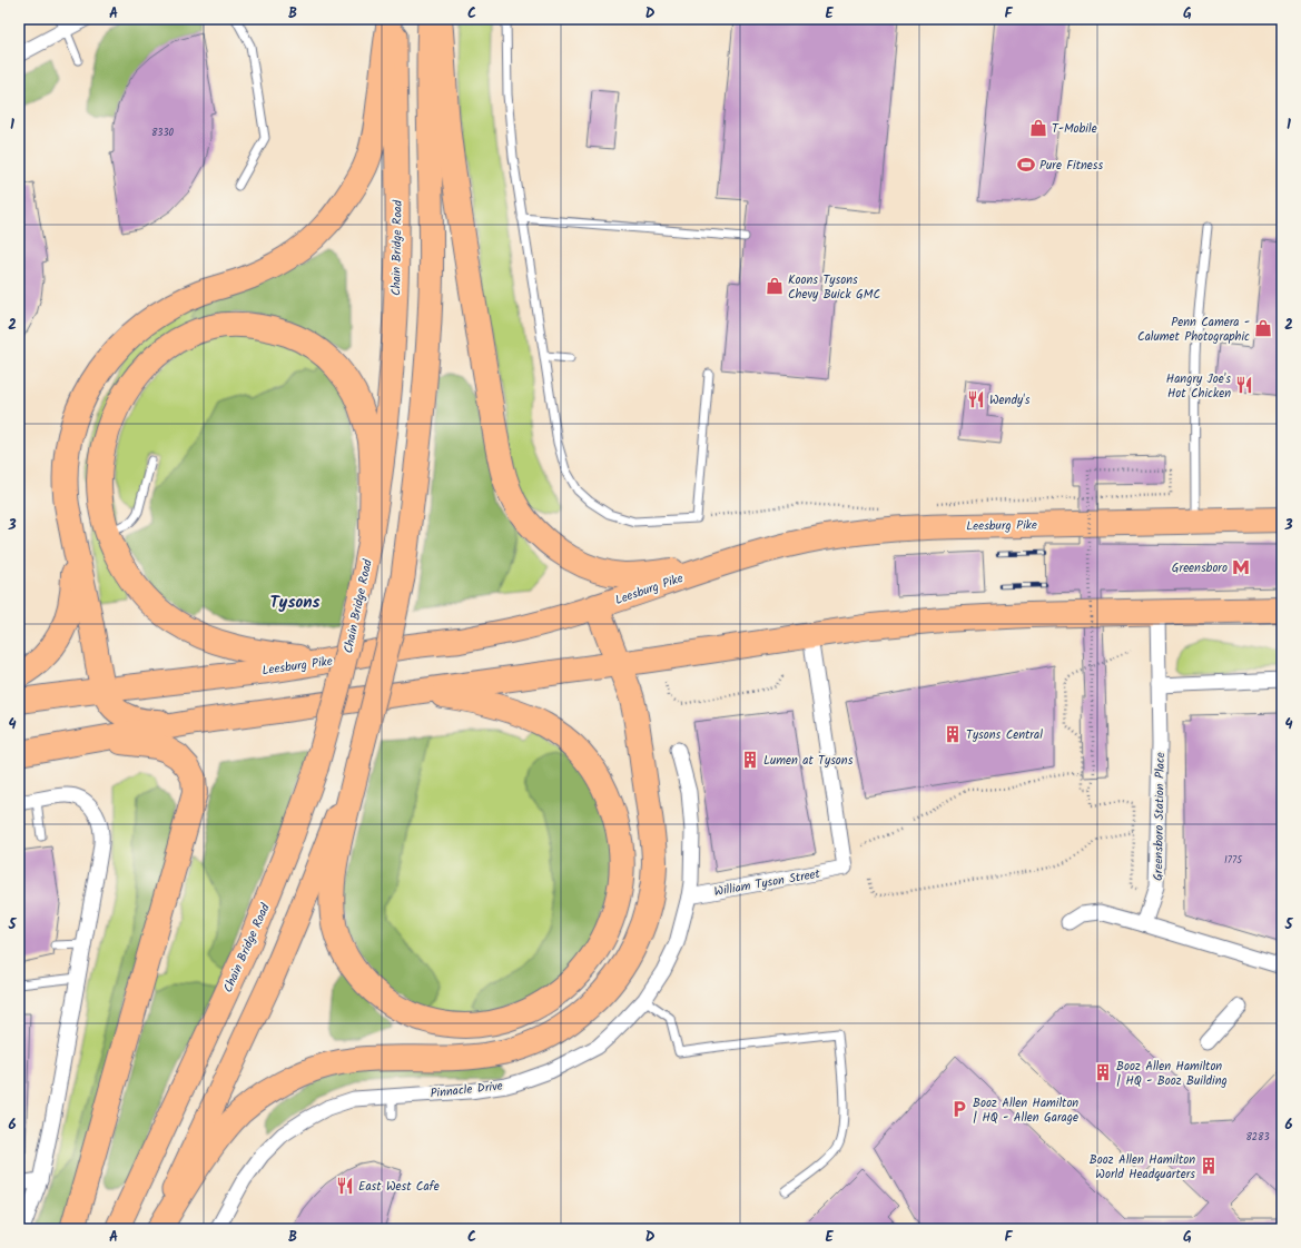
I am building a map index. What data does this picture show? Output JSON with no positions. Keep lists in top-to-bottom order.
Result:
{
  "streets": {
    "highway": ["Leesburg Pike"],
    "main road": ["Chain Bridge Road"],
    "street": ["Greensboro Station Place", "William Tyson Street", "Pinnacle Drive"]
  },
  "crossings": [
    ["William Tyson Street", "Pinnacle Drive"]
  ],
  "districts": ["Tysons"],
  "places": {
    "shop": ["T-Mobile", "Koons Tysons Chevy Buick GMC", "Penn Camera - Calumet Photographic"],
    "sports": ["Pure Fitness"],
    "restaurant": ["Hangry Joe's Hot Chicken", "Wendy's", "East West Cafe"],
    "metro station": ["Greensboro"],
    "building": [
      "Tysons Central",
      "Lumen at Tysons",
      "Booz Allen Hamilton | HQ - Booz Building",
      "Booz Allen Hamilton World Headquarters"
    ],
    "parking": ["Booz Allen Hamilton | HQ - Allen Garage"]
  },
  "house_numbers": ["8330", "1775", "8283"],
  "grid": {
    "columns": [
      "A",
      "B",
      "C",
      "D",
      "E",
      "F",
      "G"
    ],
    "rows": [
      "1",
      "2",
      "3",
      "4",
      "5",
      "6"
    ]
  }
}
